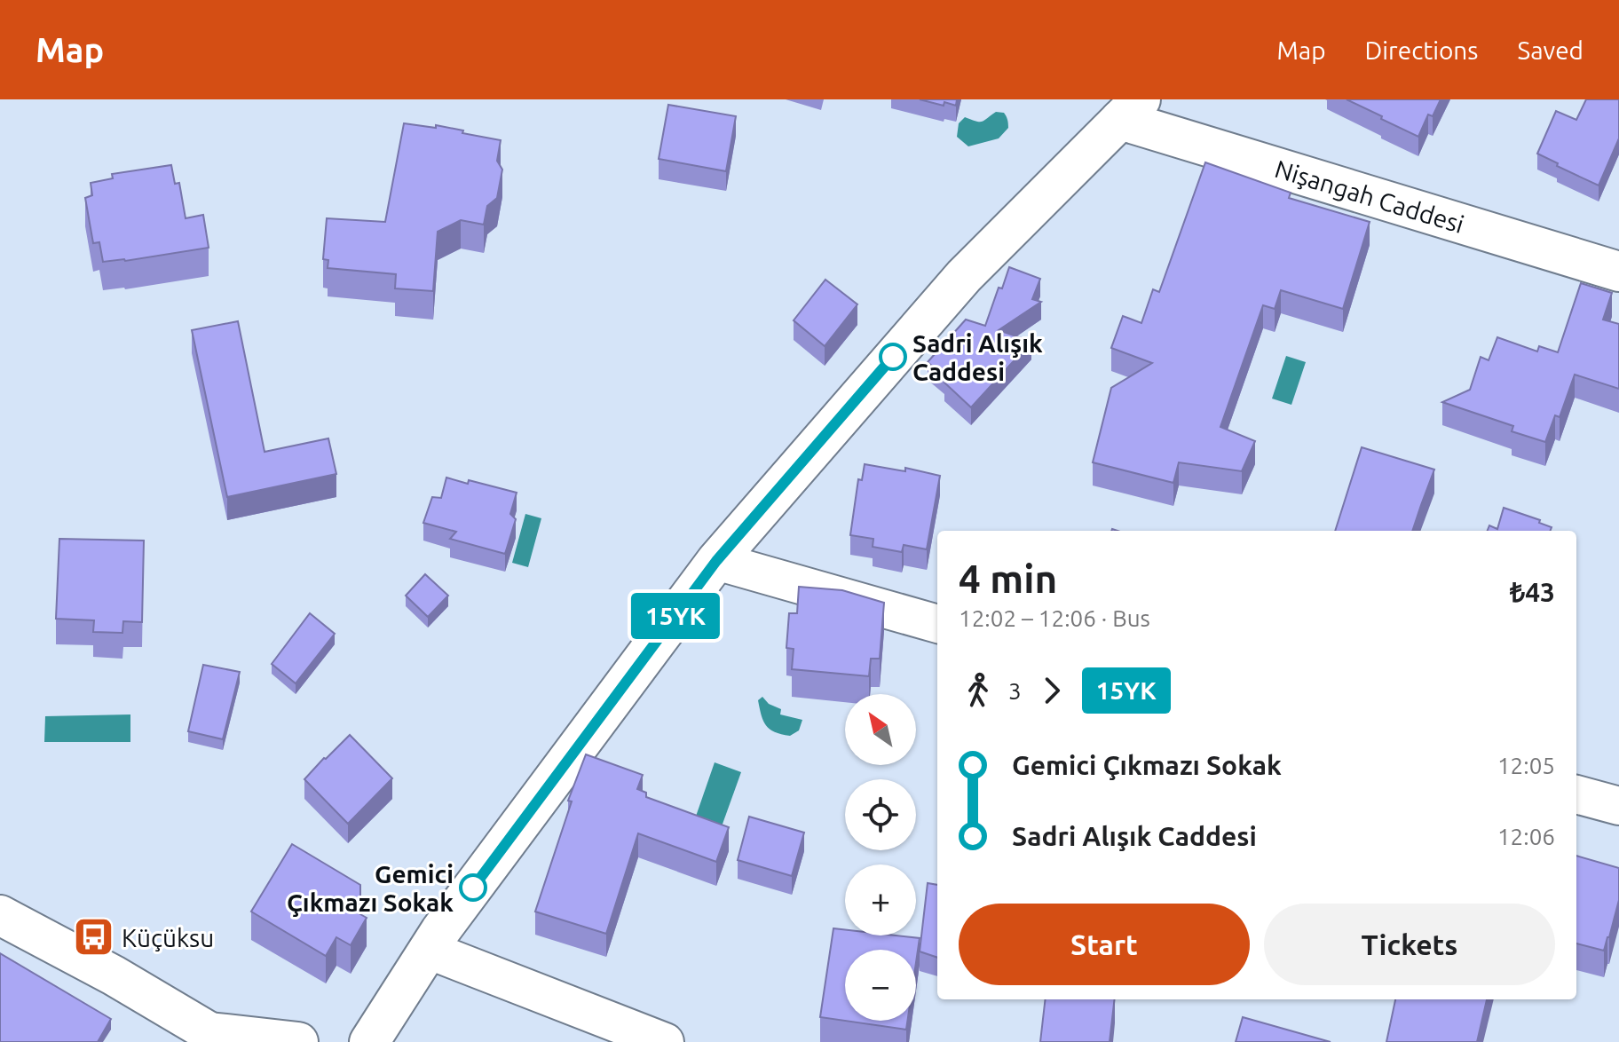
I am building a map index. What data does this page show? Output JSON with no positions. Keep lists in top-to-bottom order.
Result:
{
  "streets": {
    "street": ["Nişangah Caddesi"]
  },
  "places": {
    "other": ["Sadri Alışık Caddesi", "Gemici Çıkmazı Sokak"],
    "bus stop": ["Küçüksu"]
  },
  "lines": ["bus line 15YK"],
  "north": "top left",
  "page": {
    "header": "Map",
    "nav": ["Map", "Directions", "Saved"],
    "on_map": "15YK",
    "heading": ["4 min", "12:02 – 12:06 · Bus", "₺43"],
    "legs": ["3", "15YK"],
    "map_buttons": ["+", "−"],
    "list": [
      {
        "name": "Gemici Çıkmazı Sokak",
        "value": "12:05"
      },
      {
        "name": "Sadri Alışık Caddesi",
        "value": "12:06"
      }
    ],
    "buttons": ["Start", "Tickets"]
  }
}
